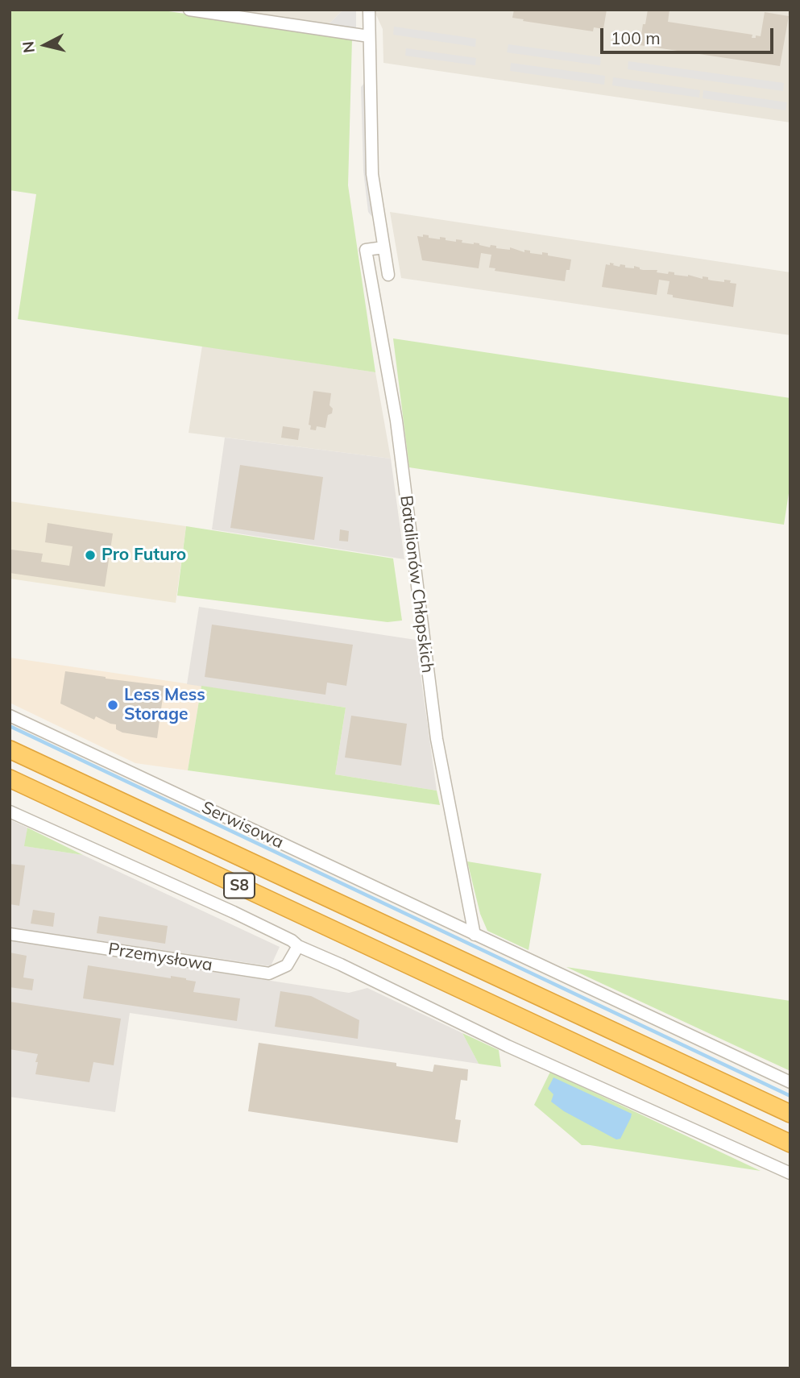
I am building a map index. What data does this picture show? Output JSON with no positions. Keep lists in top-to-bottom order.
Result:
{
  "streets": {
    "highway": ["S8"],
    "street": ["Batalionów Chłopskich", "Serwisowa", "Przemysłowa"]
  },
  "crossings": [
    ["Batalionów Chłopskich", "Serwisowa"]
  ],
  "places": ["Pro Futuro", "Less Mess Storage"],
  "scale_bar": "100 m",
  "north": "left"
}
